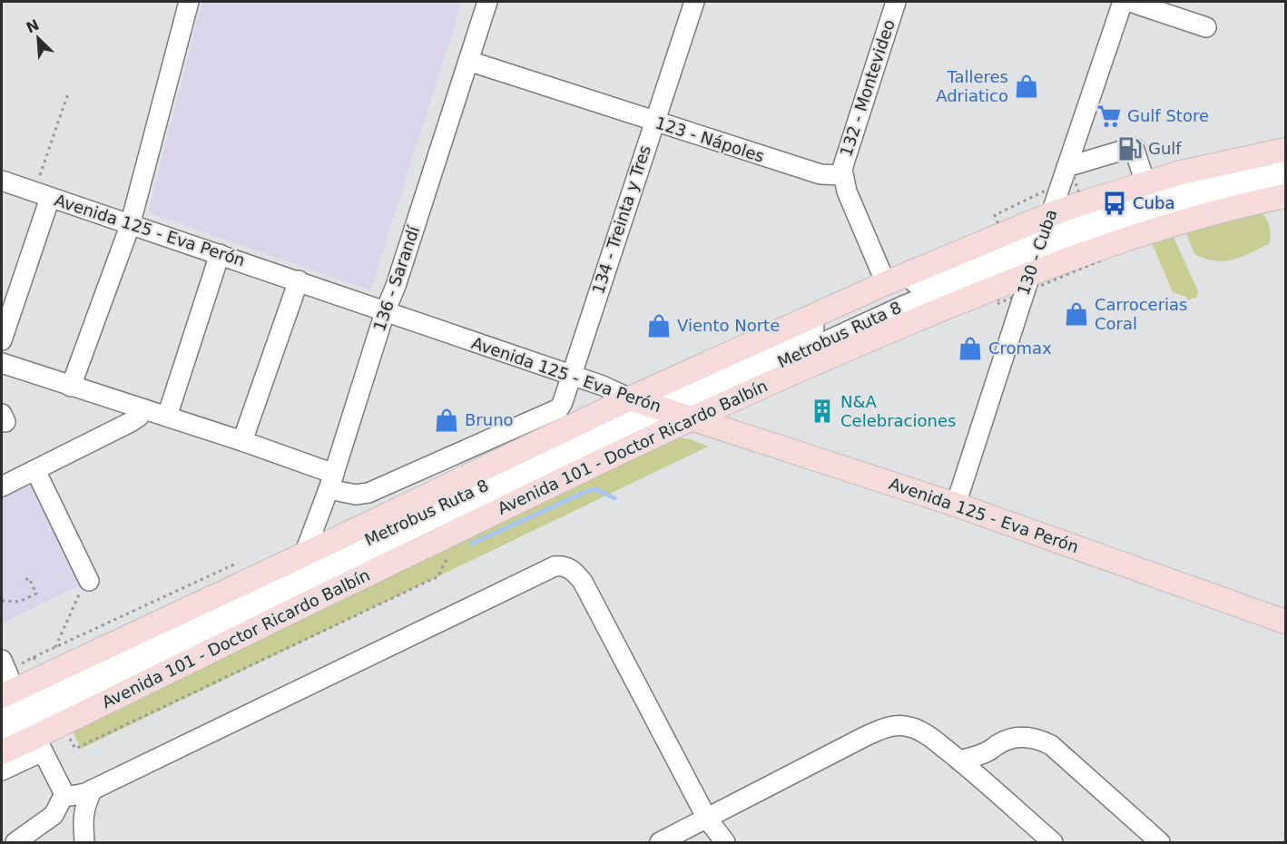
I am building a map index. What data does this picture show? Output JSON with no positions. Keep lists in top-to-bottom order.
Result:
{
  "streets": {
    "main road": ["Avenida 125 - Eva Perón", "Avenida 101 - Doctor Ricardo Balbín"],
    "street": [
      "132 - Montevideo",
      "123 - Nápoles",
      "134 - Treinta y Tres",
      "130 - Cuba",
      "136 - Sarandí",
      "Metrobus Ruta 8"
    ]
  },
  "crossings": [
    ["132 - Montevideo", "123 - Nápoles"],
    ["123 - Nápoles", "134 - Treinta y Tres"],
    ["123 - Nápoles", "136 - Sarandí"],
    ["134 - Treinta y Tres", "Avenida 125 - Eva Perón"],
    ["134 - Treinta y Tres", "136 - Sarandí"],
    ["Avenida 125 - Eva Perón", "130 - Cuba"],
    ["Avenida 125 - Eva Perón", "136 - Sarandí"],
    ["Avenida 125 - Eva Perón", "Metrobus Ruta 8"],
    ["Avenida 125 - Eva Perón", "Avenida 101 - Doctor Ricardo Balbín"],
    ["130 - Cuba", "Metrobus Ruta 8"],
    ["130 - Cuba", "Avenida 101 - Doctor Ricardo Balbín"],
    ["136 - Sarandí", "Avenida 101 - Doctor Ricardo Balbín"],
    ["Metrobus Ruta 8", "Avenida 101 - Doctor Ricardo Balbín"]
  ],
  "places": {
    "shop": [
      "Talleres Adriatico",
      "Carrocerias Coral",
      "Viento Norte",
      "Cromax",
      "Bruno"
    ],
    "supermarket": ["Gulf Store"],
    "fuel station": ["Gulf"],
    "bus stop": ["Cuba"],
    "building": ["N&A Celebraciones"]
  },
  "north": "top left"
}
